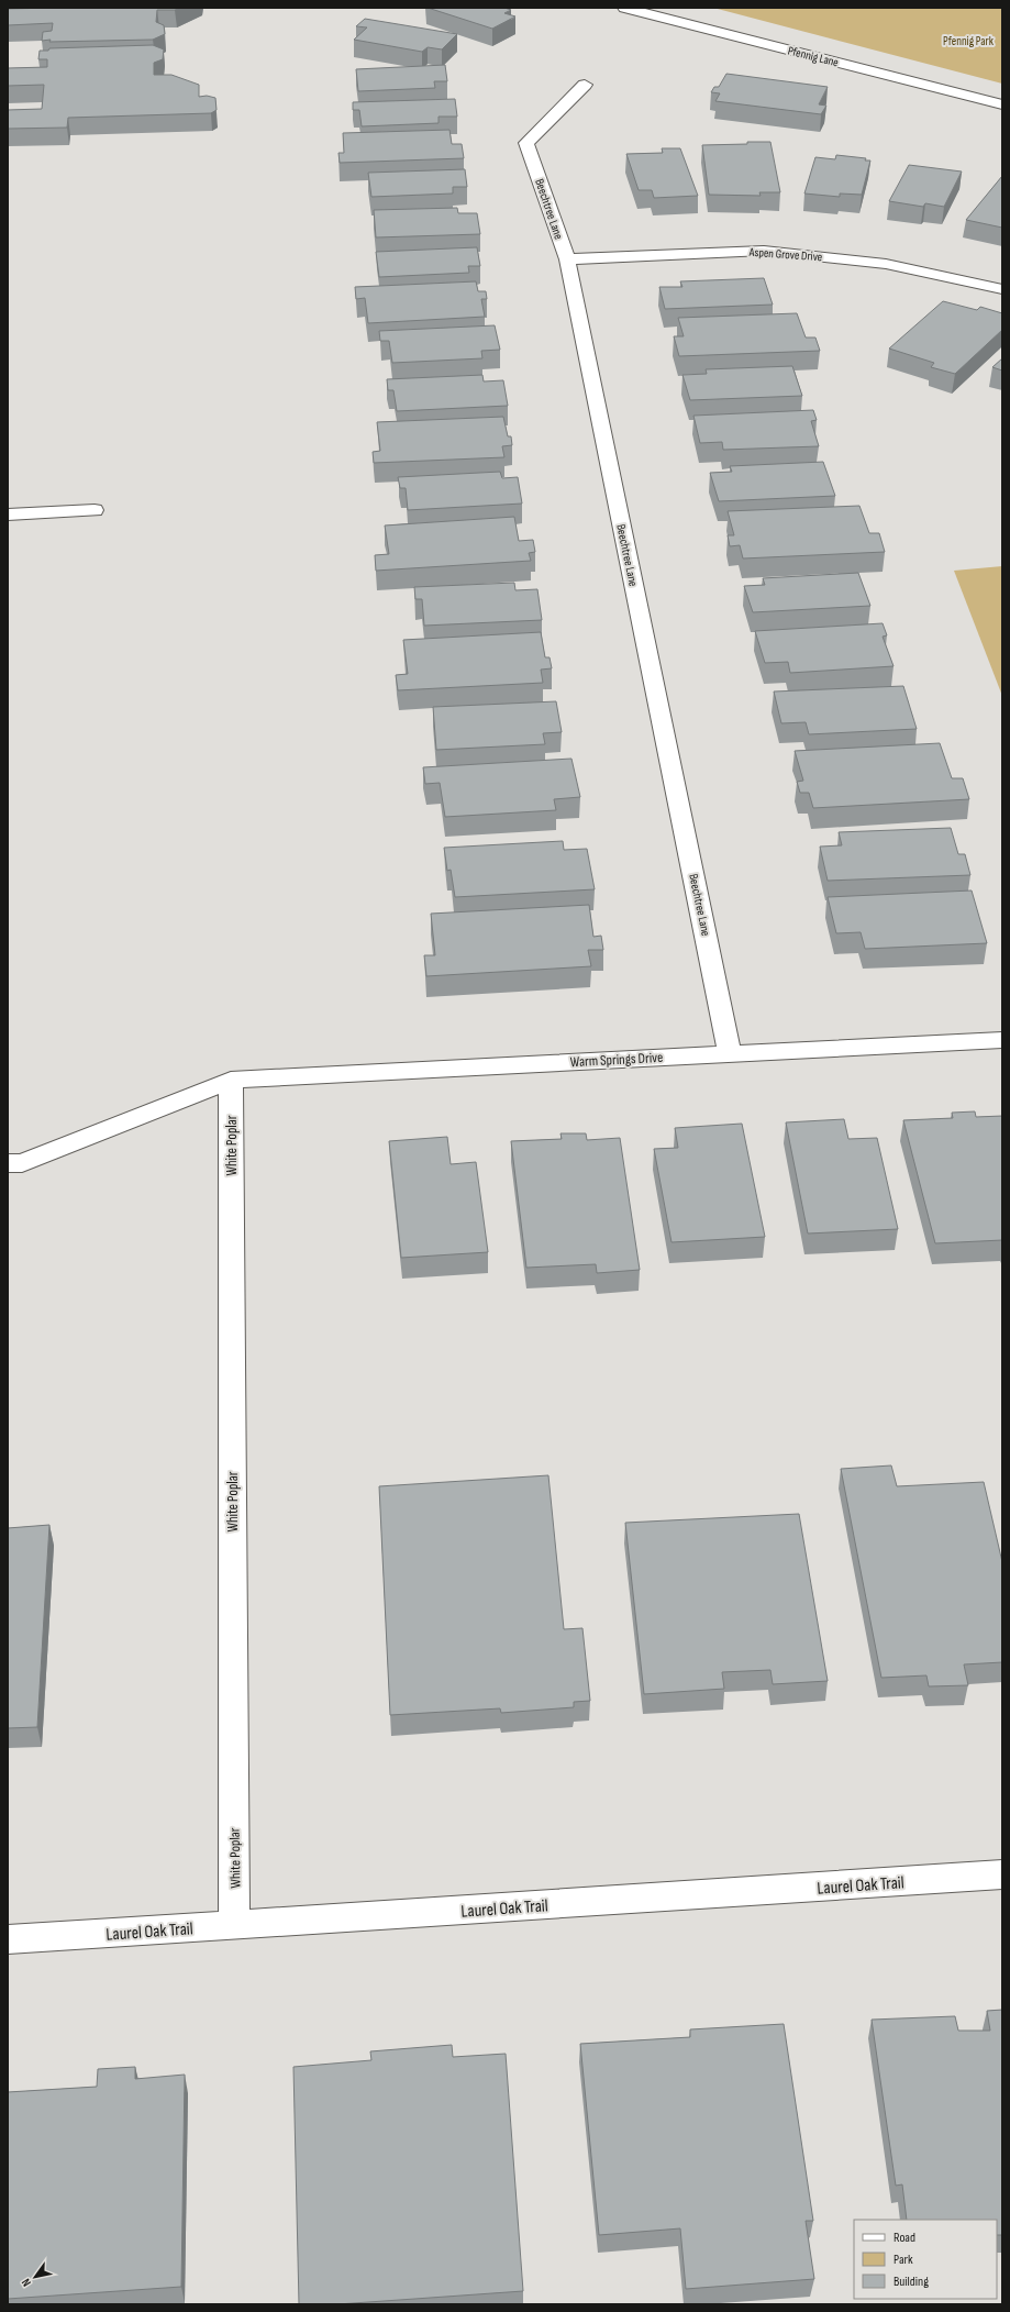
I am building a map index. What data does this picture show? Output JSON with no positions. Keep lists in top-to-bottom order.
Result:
{
  "streets": {
    "street": [
      "Pfennig Lane",
      "Beechtree Lane",
      "Aspen Grove Drive",
      "Warm Springs Drive",
      "White Poplar",
      "Laurel Oak Trail"
    ]
  },
  "crossings": [
    ["Beechtree Lane", "Aspen Grove Drive"],
    ["Beechtree Lane", "Warm Springs Drive"],
    ["Warm Springs Drive", "White Poplar"],
    ["White Poplar", "Laurel Oak Trail"]
  ],
  "parks": ["Pfennig Park"],
  "legend": ["Road", "Park", "Building"],
  "north": "bottom left"
}
